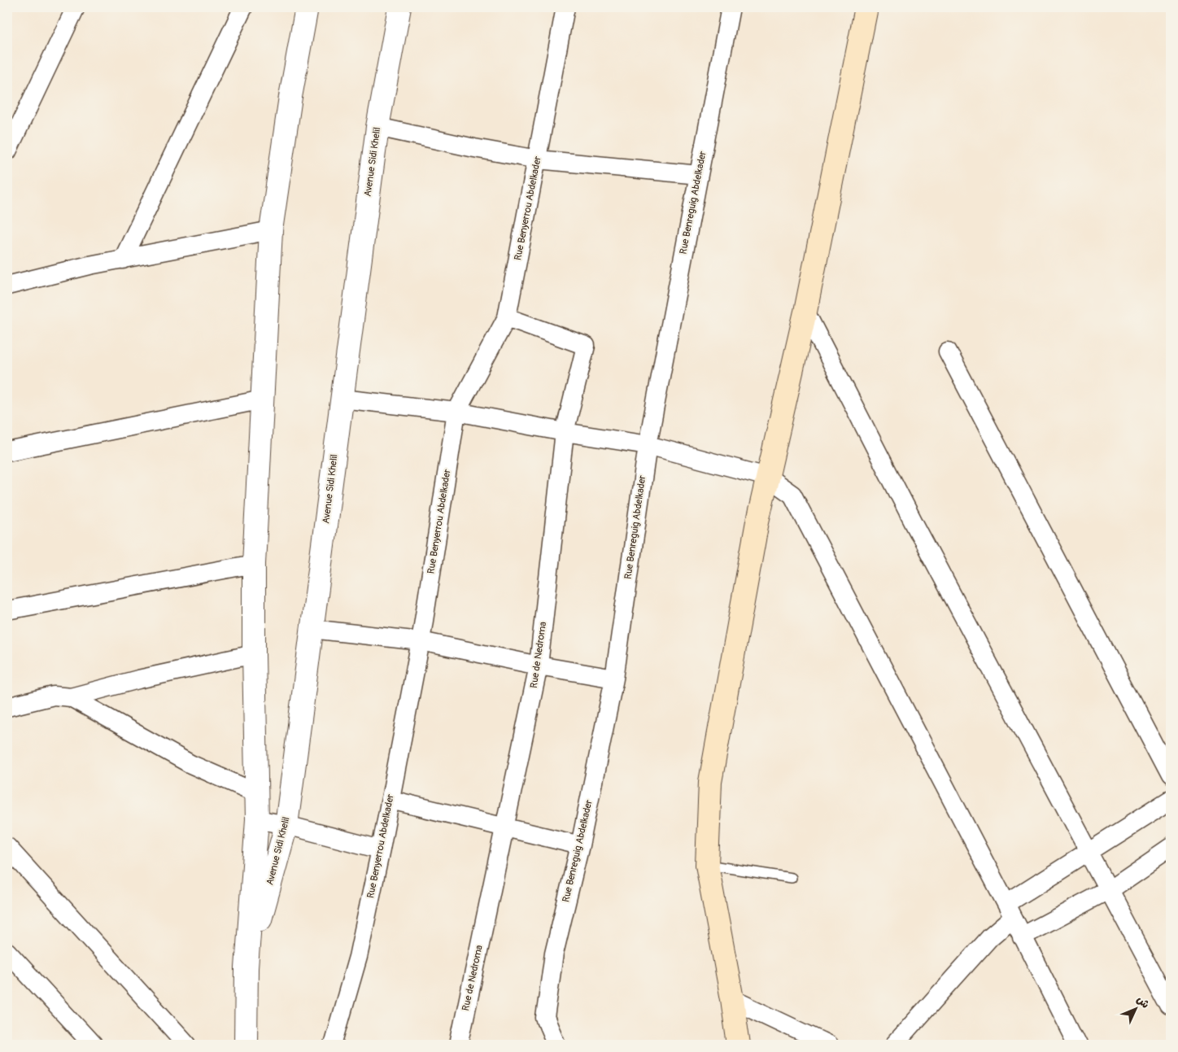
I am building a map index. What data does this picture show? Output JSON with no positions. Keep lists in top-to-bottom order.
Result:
{
  "streets": {
    "street": [
      "Avenue Sidi Khelil",
      "Rue Benreguig Abdelkader",
      "Rue Benyerrou Abdelkader",
      "Rue de Nedroma"
    ]
  },
  "crossings": [
    ["Rue Benyerrou Abdelkader", "Rue de Nedroma"]
  ],
  "north": "top right"
}
